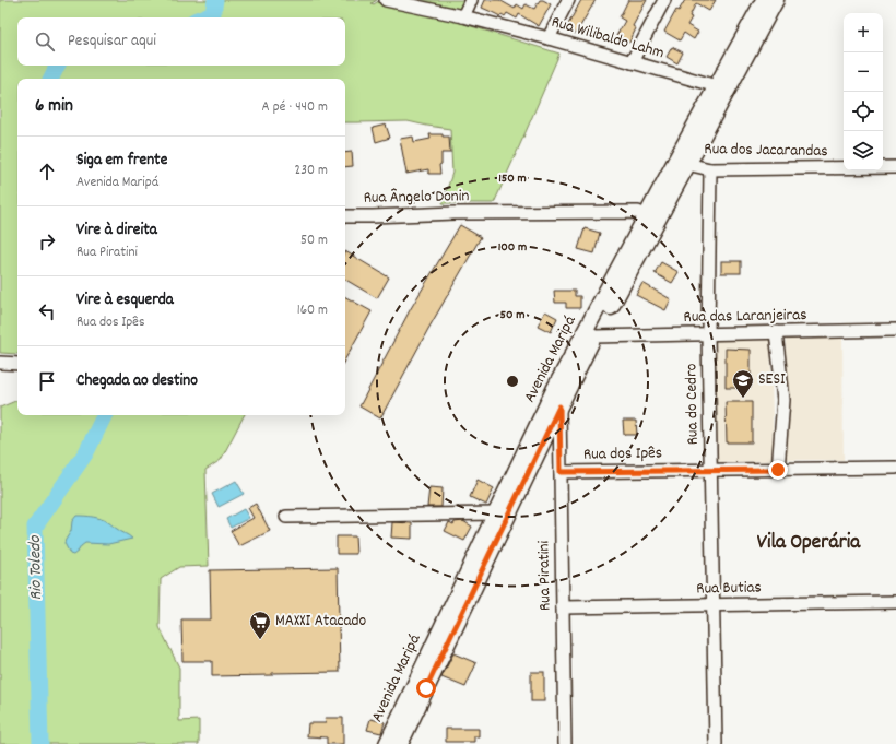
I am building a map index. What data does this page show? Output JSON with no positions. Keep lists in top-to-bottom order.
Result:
{
  "streets": {
    "main road": ["Avenida Maripá"],
    "street": [
      "Rua Wilibaldo Lahm",
      "Rua dos Jacarandas",
      "Rua Ângelo Donin",
      "Rua das Laranjeiras",
      "Rua do Cedro",
      "Rua dos Ipês",
      "Rua Piratini",
      "Rua Butias"
    ]
  },
  "crossings": [
    ["Rua Wilibaldo Lahm", "Avenida Maripá"],
    ["Rua dos Jacarandas", "Avenida Maripá"],
    ["Rua dos Jacarandas", "Rua do Cedro"],
    ["Rua Ângelo Donin", "Avenida Maripá"],
    ["Rua das Laranjeiras", "Avenida Maripá"],
    ["Rua das Laranjeiras", "Rua do Cedro"],
    ["Avenida Maripá", "Rua Piratini"],
    ["Rua do Cedro", "Rua dos Ipês"],
    ["Rua do Cedro", "Rua Butias"],
    ["Rua dos Ipês", "Rua Piratini"],
    ["Rua Piratini", "Rua Butias"]
  ],
  "districts": ["Vila Operária"],
  "water": ["Rio Toledo"],
  "places": {
    "school or university": ["SESI"],
    "supermarket": ["MAXXI Atacado"]
  },
  "page": {
    "map_buttons": ["+", "−"],
    "search": "Pesquisar aqui",
    "heading": ["6 min", "A pé · 440 m"],
    "list": [
      ["Siga em frente", "Avenida Maripá", "230 m"],
      ["Vire à direita", "Rua Piratini", "50 m"],
      ["Vire à esquerda", "Rua dos Ipês", "160 m"],
      "Chegada ao destino"
    ]
  },
  "rings": ["150 m", "100 m", "50 m"]
}
